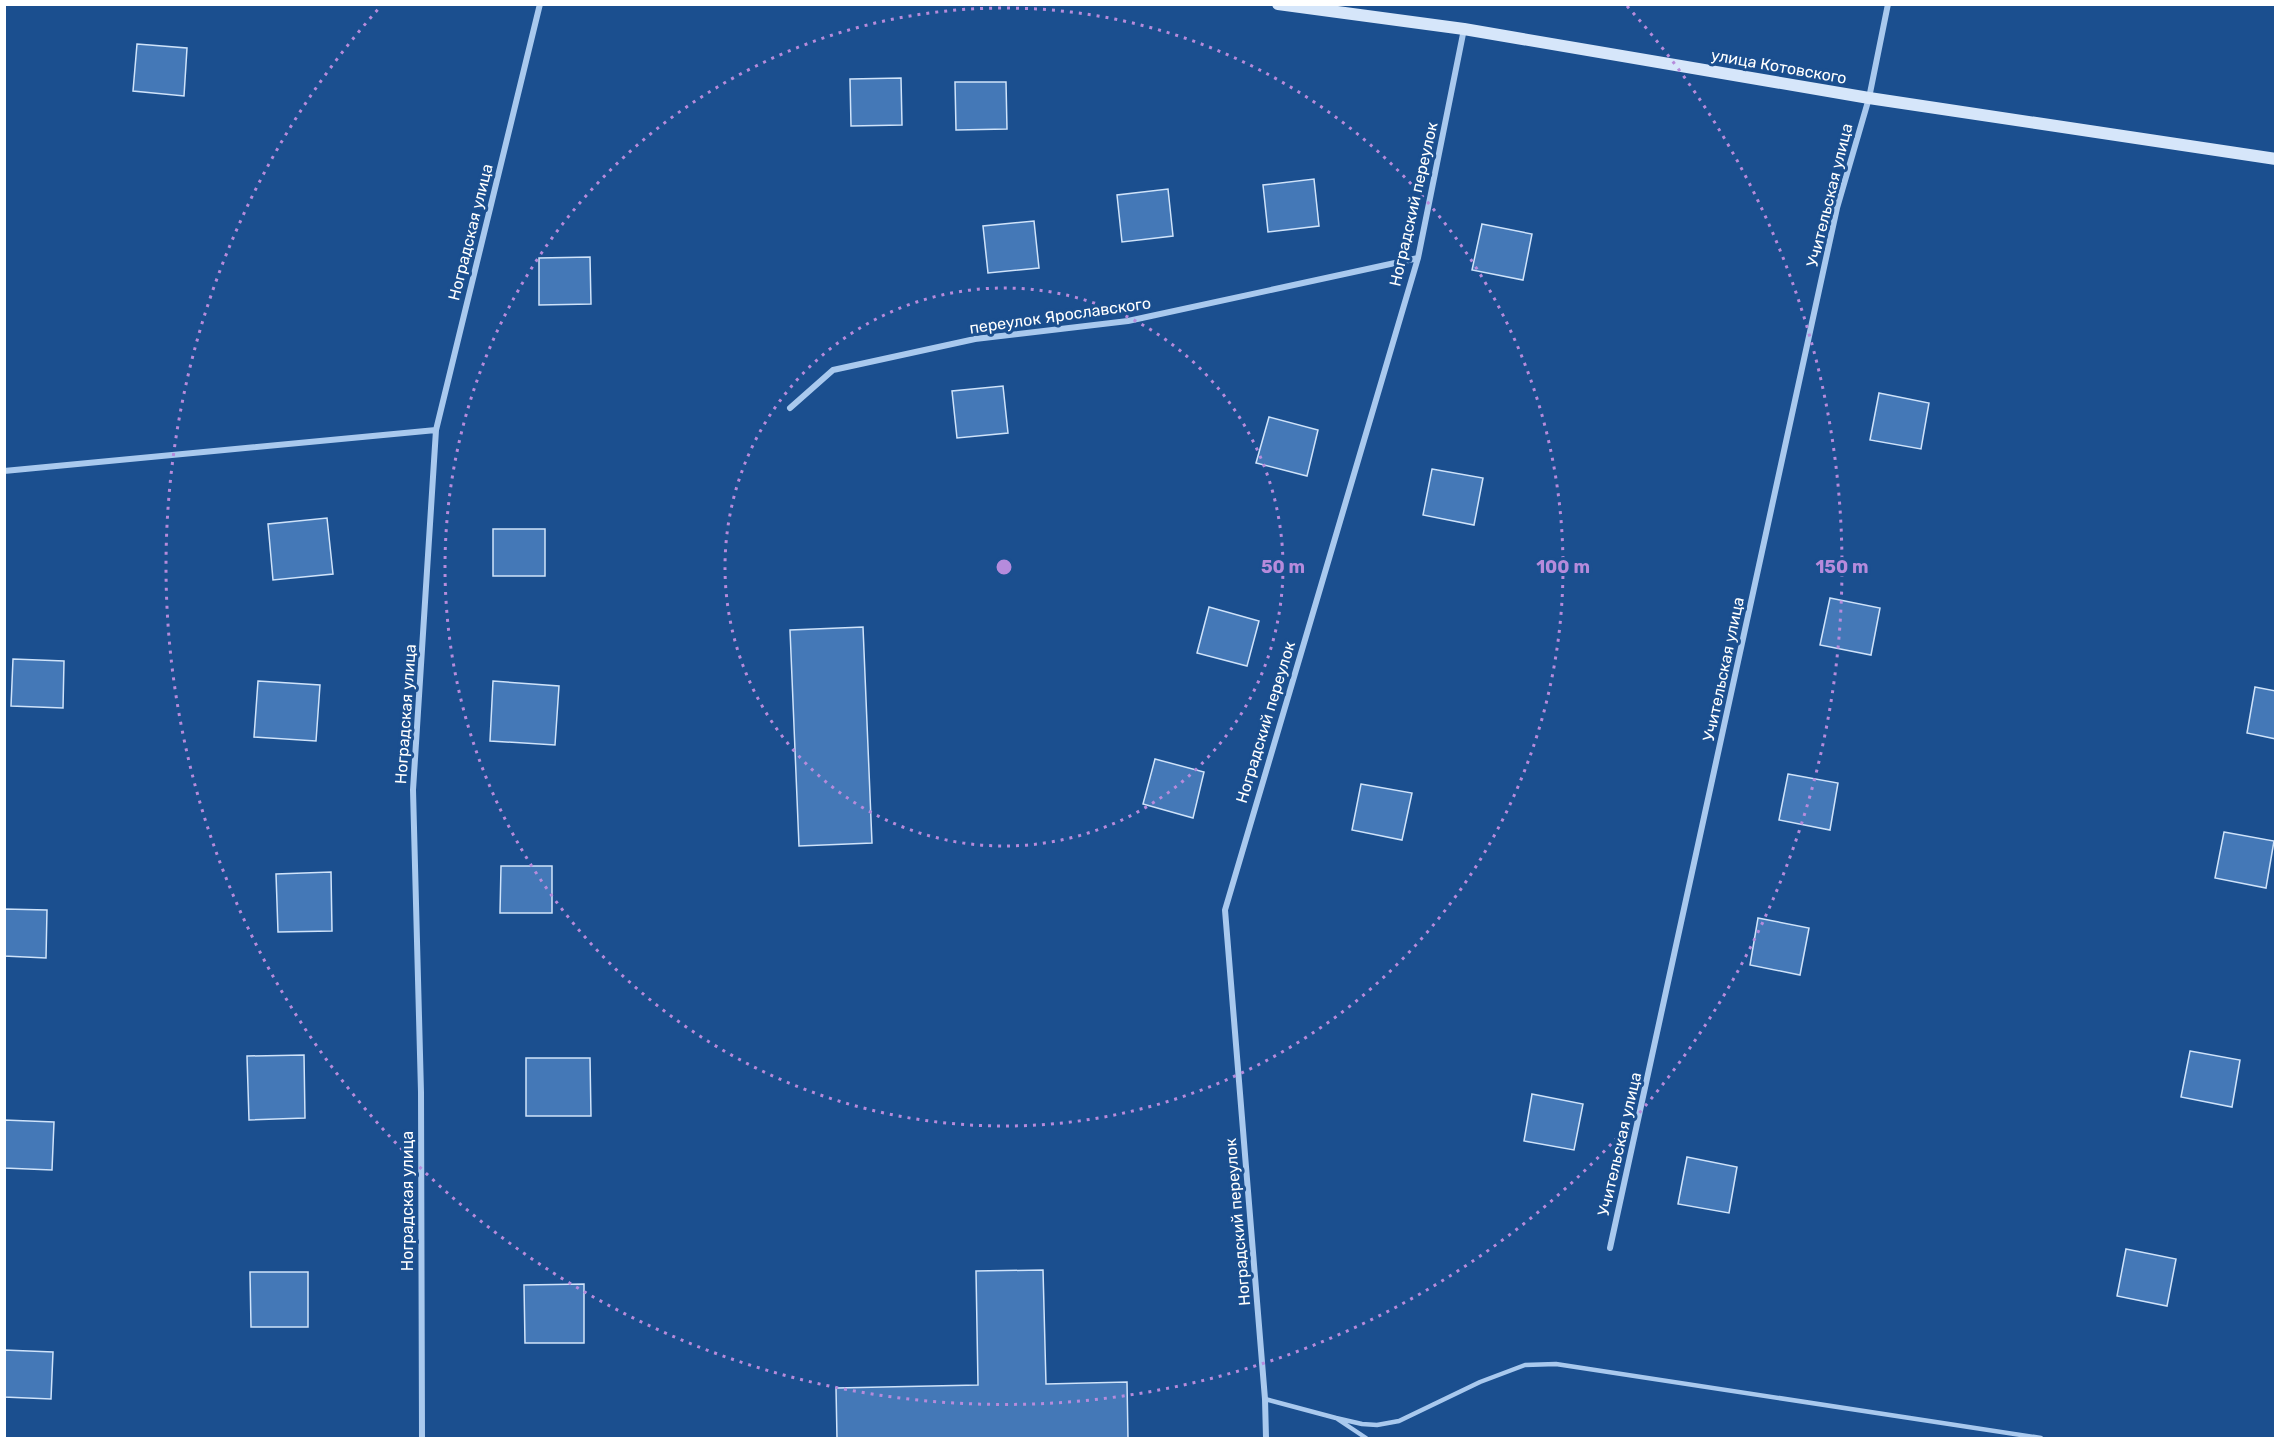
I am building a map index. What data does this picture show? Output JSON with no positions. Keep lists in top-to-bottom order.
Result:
{
  "streets": {
    "main road": ["улица Котовского"],
    "street": [
      "Учительская улица",
      "Ноградский переулок",
      "Ноградская улица",
      "переулок Ярославского"
    ]
  },
  "crossings": [
    ["улица Котовского", "Учительская улица"],
    ["улица Котовского", "Ноградский переулок"],
    ["Ноградский переулок", "переулок Ярославского"]
  ],
  "rings": ["50 m", "100 m", "150 m"]
}
